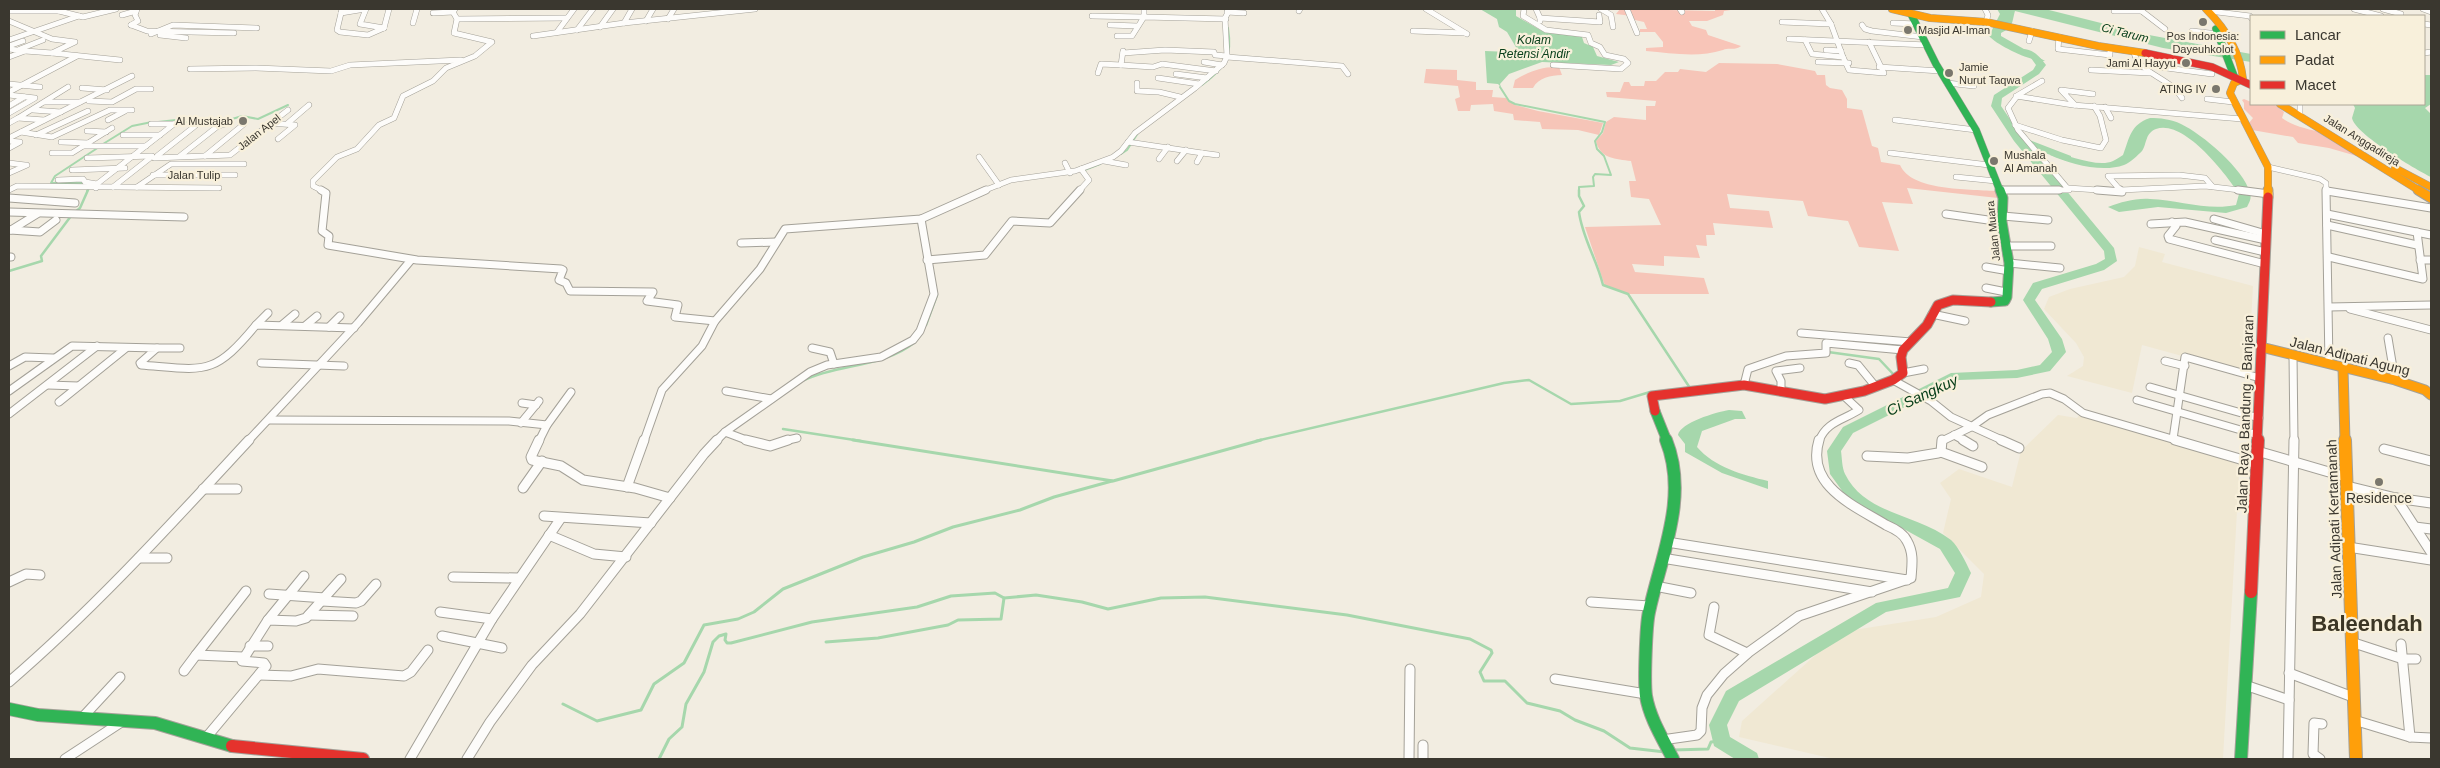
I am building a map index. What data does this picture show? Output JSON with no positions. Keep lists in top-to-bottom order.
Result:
{
  "streets": {
    "main road": [
      "Jalan Anggadireja",
      "Jalan Muara",
      "Jalan Adipati Agung",
      "Jalan Raya Bandung - Banjaran",
      "Jalan Adipati Kertamanah"
    ],
    "street": ["Jalan Apel", "Jalan Tulip"]
  },
  "crossings": [
    ["Jalan Adipati Agung", "Jalan Raya Bandung - Banjaran"],
    ["Jalan Adipati Agung", "Jalan Adipati Kertamanah"]
  ],
  "districts": ["Baleendah"],
  "water": ["Ci Tarum", "Kolam Retensi Andir", "Ci Sangkuy"],
  "places": [
    "Pos Indonesia: Dayeuhkolot",
    "Masjid Al-Iman",
    "Jami Al Hayyu",
    "Jamie Nurut Taqwa",
    "ATING IV",
    "Al Mustajab",
    "Mushala Al Amanah",
    "Residence"
  ],
  "legend": ["Lancar", "Padat", "Macet"]
}
